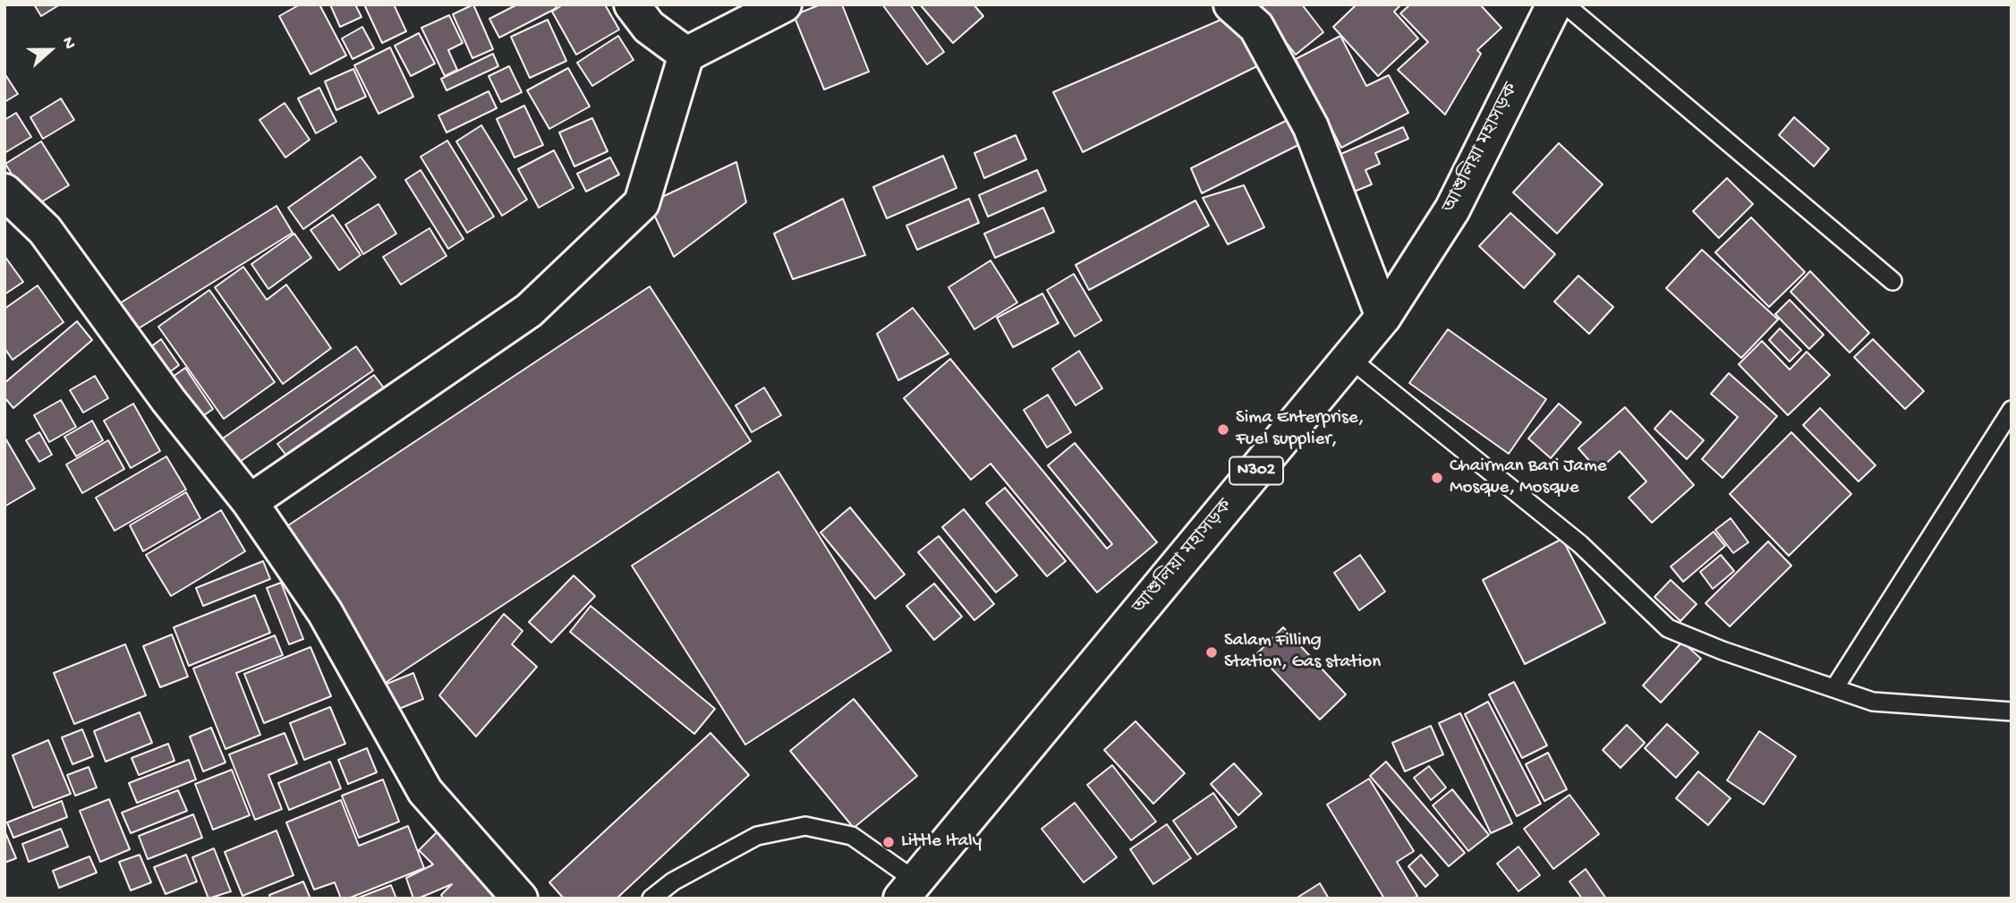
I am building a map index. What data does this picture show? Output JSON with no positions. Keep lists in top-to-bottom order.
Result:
{
  "streets": {
    "main road": ["আশুলিয়া মহাসড়ক", "N302"]
  },
  "places": [
    "Sima Enterprise, Fuel supplier,",
    "Chairman Bari Jame Mosque, Mosque",
    "Salam Filling Station, Gas station",
    "Little Italy"
  ],
  "north": "right"
}
